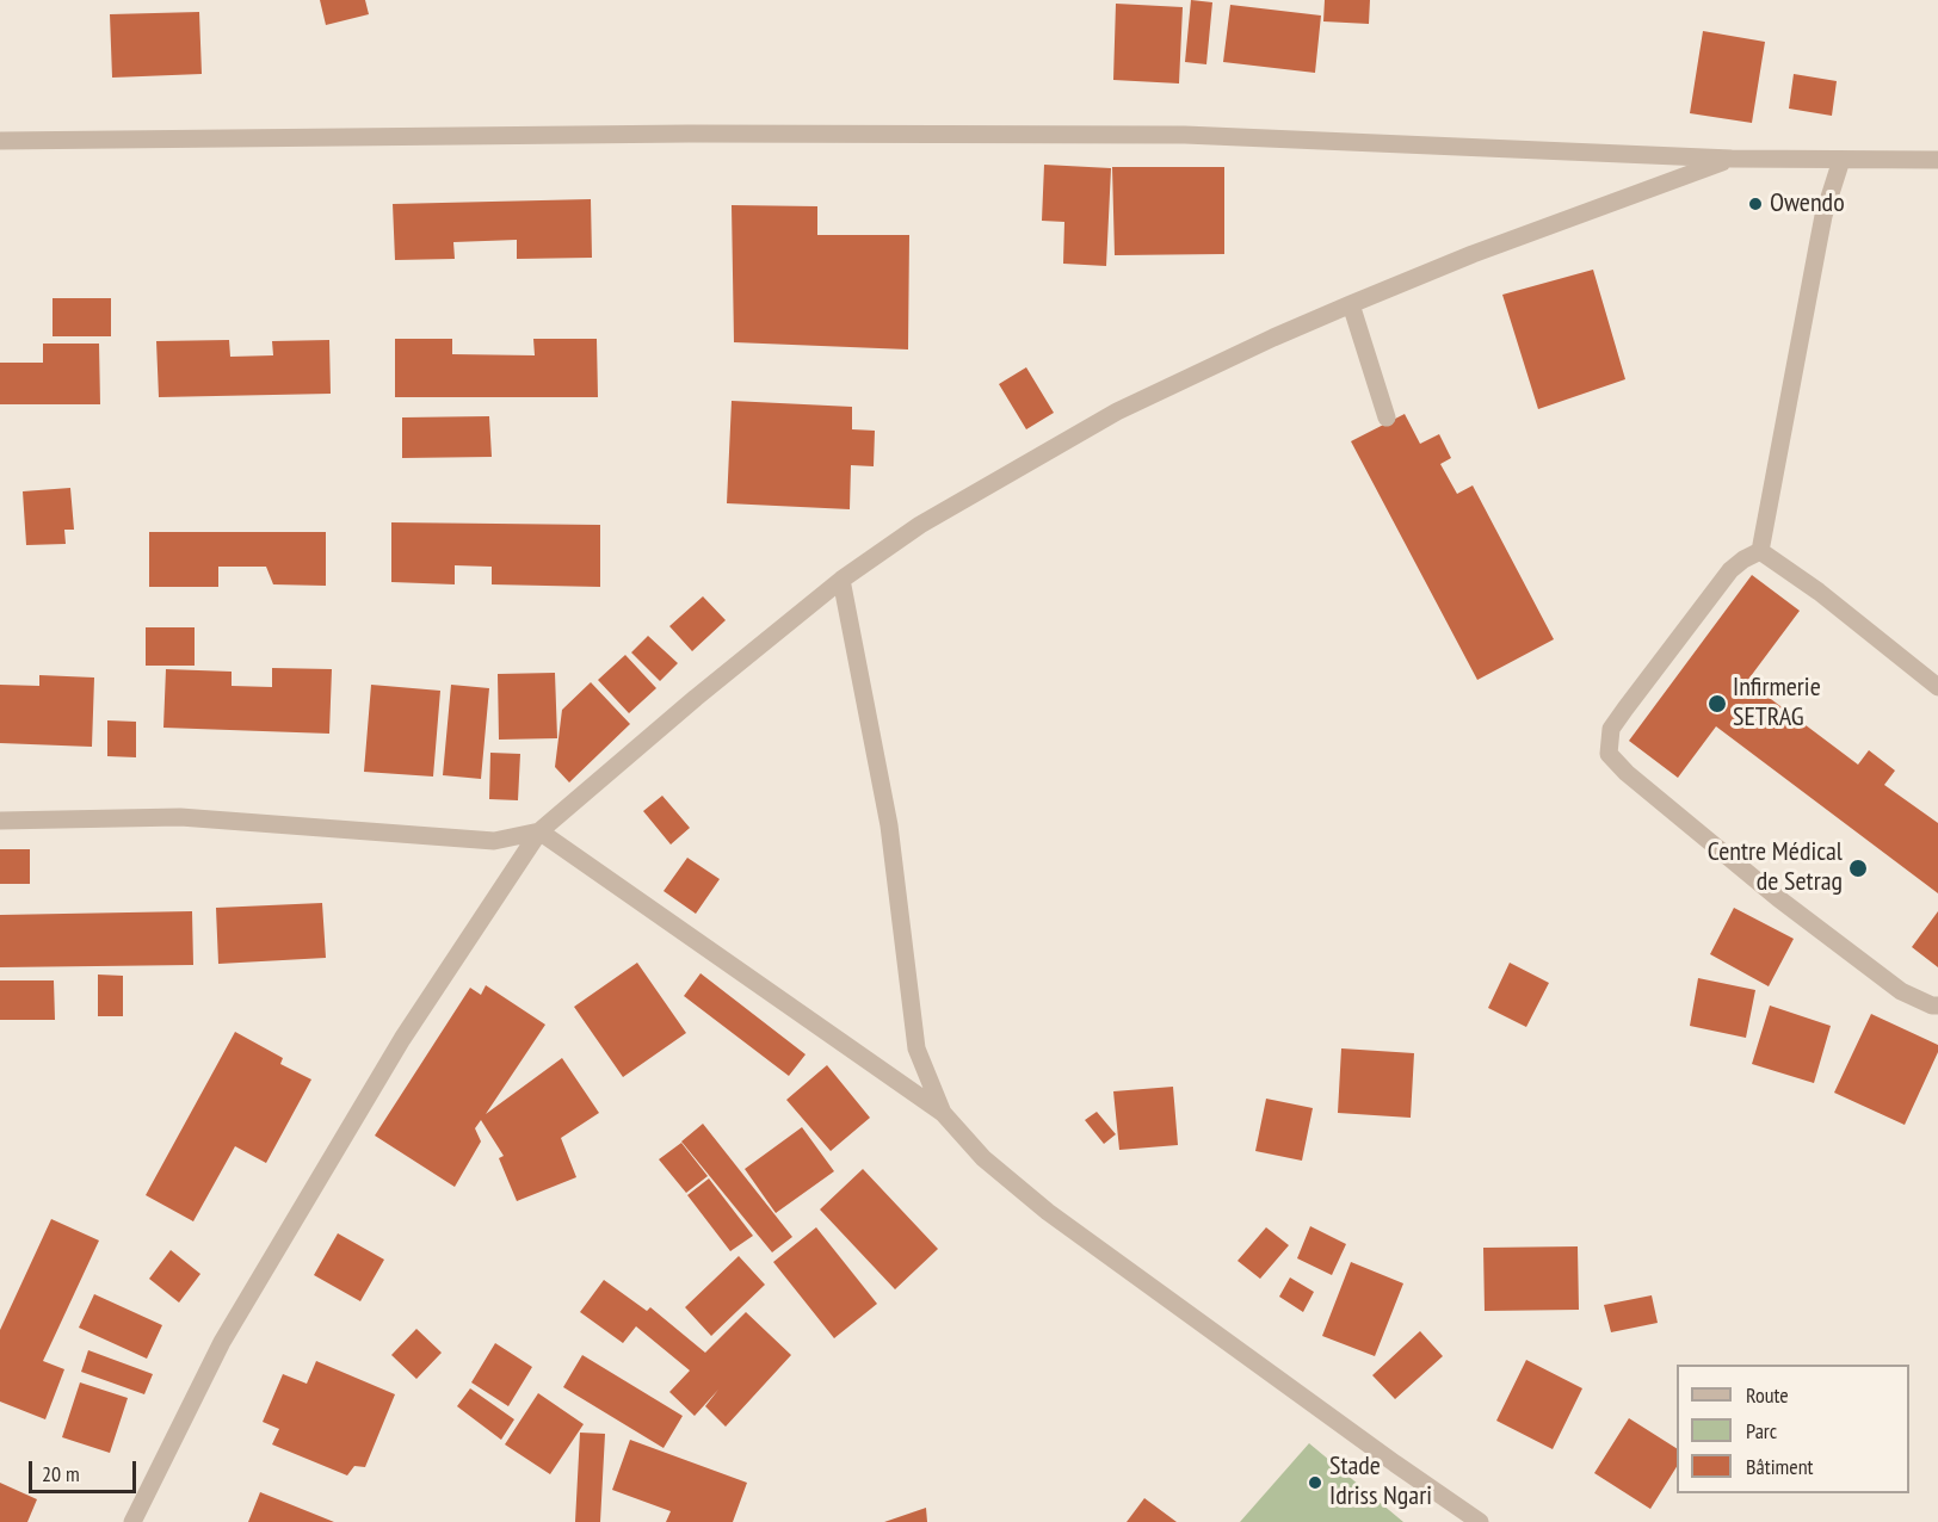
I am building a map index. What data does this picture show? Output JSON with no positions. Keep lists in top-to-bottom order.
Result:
{
  "places": [
    "Owendo",
    "Infirmerie SETRAG",
    "Centre Médical de Setrag",
    "Stade Idriss Ngari"
  ],
  "legend": ["Route", "Parc", "Bâtiment"],
  "scale_bar": "20 m"
}
